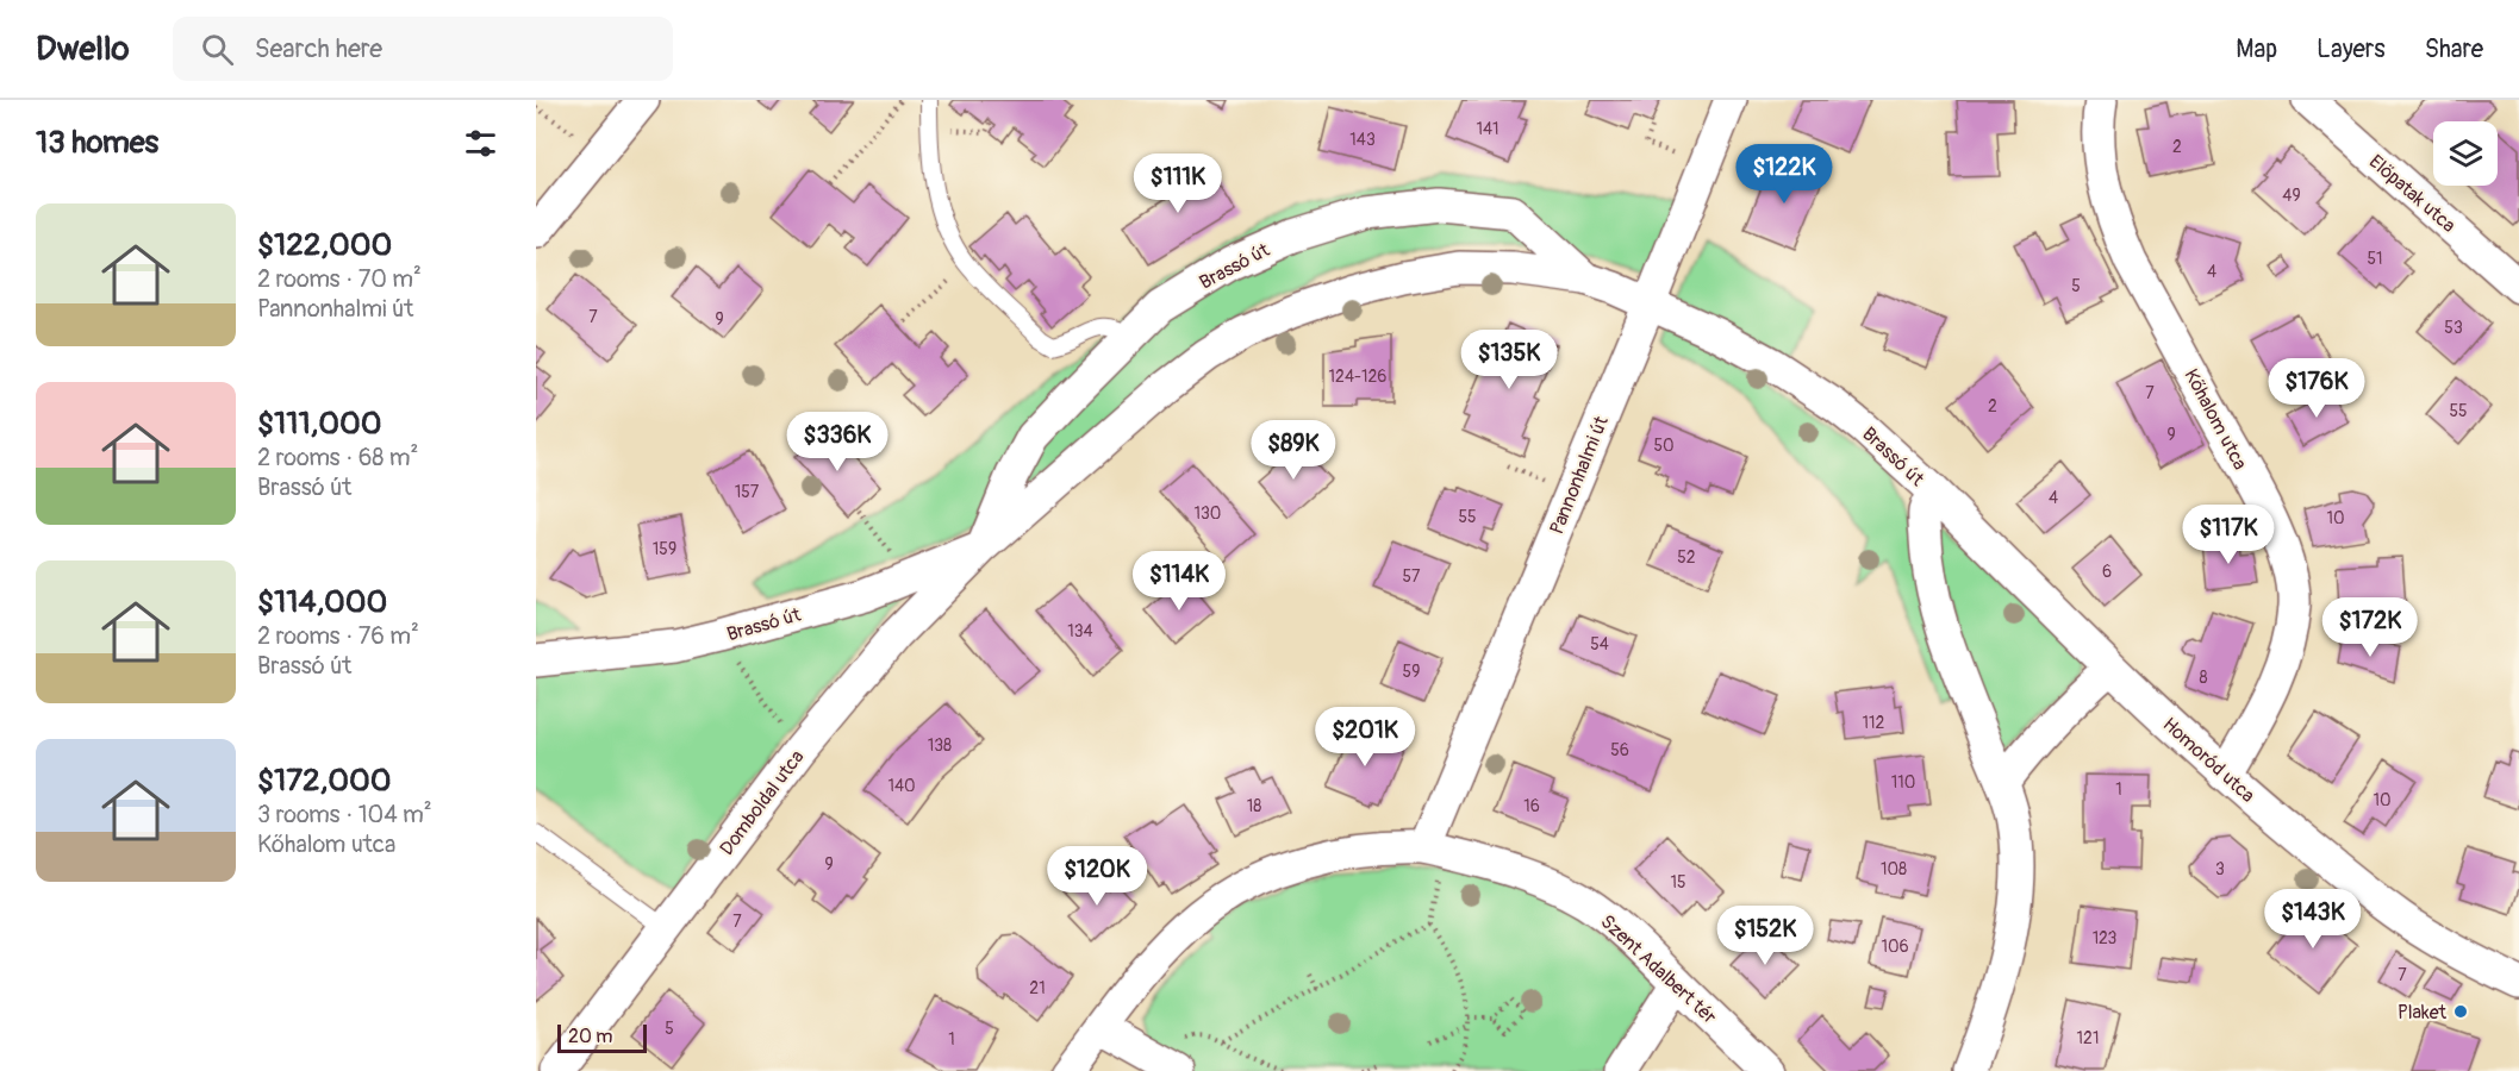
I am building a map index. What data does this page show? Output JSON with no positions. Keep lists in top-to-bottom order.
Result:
{
  "streets": {
    "street": [
      "Előpatak utca",
      "Brassó út",
      "Kőhalom utca",
      "Pannonhalmi út",
      "Homoród utca",
      "Domboldal utca",
      "Szent Adalbert tér"
    ]
  },
  "crossings": [
    ["Brassó út", "Pannonhalmi út"],
    ["Brassó út", "Homoród utca"],
    ["Brassó út", "Domboldal utca"],
    ["Kőhalom utca", "Homoród utca"],
    ["Pannonhalmi út", "Szent Adalbert tér"]
  ],
  "places": ["Plaket"],
  "house_numbers": [
    "141",
    "143",
    "2",
    "49",
    "51",
    "4",
    "5",
    "7",
    "9",
    "53",
    "124-126",
    "7",
    "2",
    "55",
    "9",
    "50",
    "157",
    "4",
    "130",
    "55",
    "10",
    "159",
    "52",
    "6",
    "57",
    "134",
    "54",
    "59",
    "8",
    "112",
    "138",
    "56",
    "110",
    "140",
    "1",
    "10",
    "18",
    "16",
    "9",
    "108",
    "3",
    "15",
    "7",
    "123",
    "106",
    "7",
    "21",
    "5",
    "121",
    "1"
  ],
  "scale_bar": "20 m",
  "page": {
    "header": "Dwello",
    "search": "Search here",
    "nav": ["Map", "Layers", "Share"],
    "heading": "13 homes",
    "price": [
      "$122K",
      "$111K",
      "$135K",
      "$176K",
      "$336K",
      "$89K",
      "$117K",
      "$114K",
      "$172K",
      "$201K",
      "$120K",
      "$143K",
      "$152K"
    ],
    "list": [
      {
        "name": "$122,000",
        "note": "2 rooms · 70 m² · Pannonhalmi út"
      },
      {
        "name": "$111,000",
        "note": "2 rooms · 68 m² · Brassó út"
      },
      {
        "name": "$114,000",
        "note": "2 rooms · 76 m² · Brassó út"
      },
      {
        "name": "$172,000",
        "note": "3 rooms · 104 m² · Kőhalom utca"
      }
    ],
    "scale": "20 m"
  }
}
